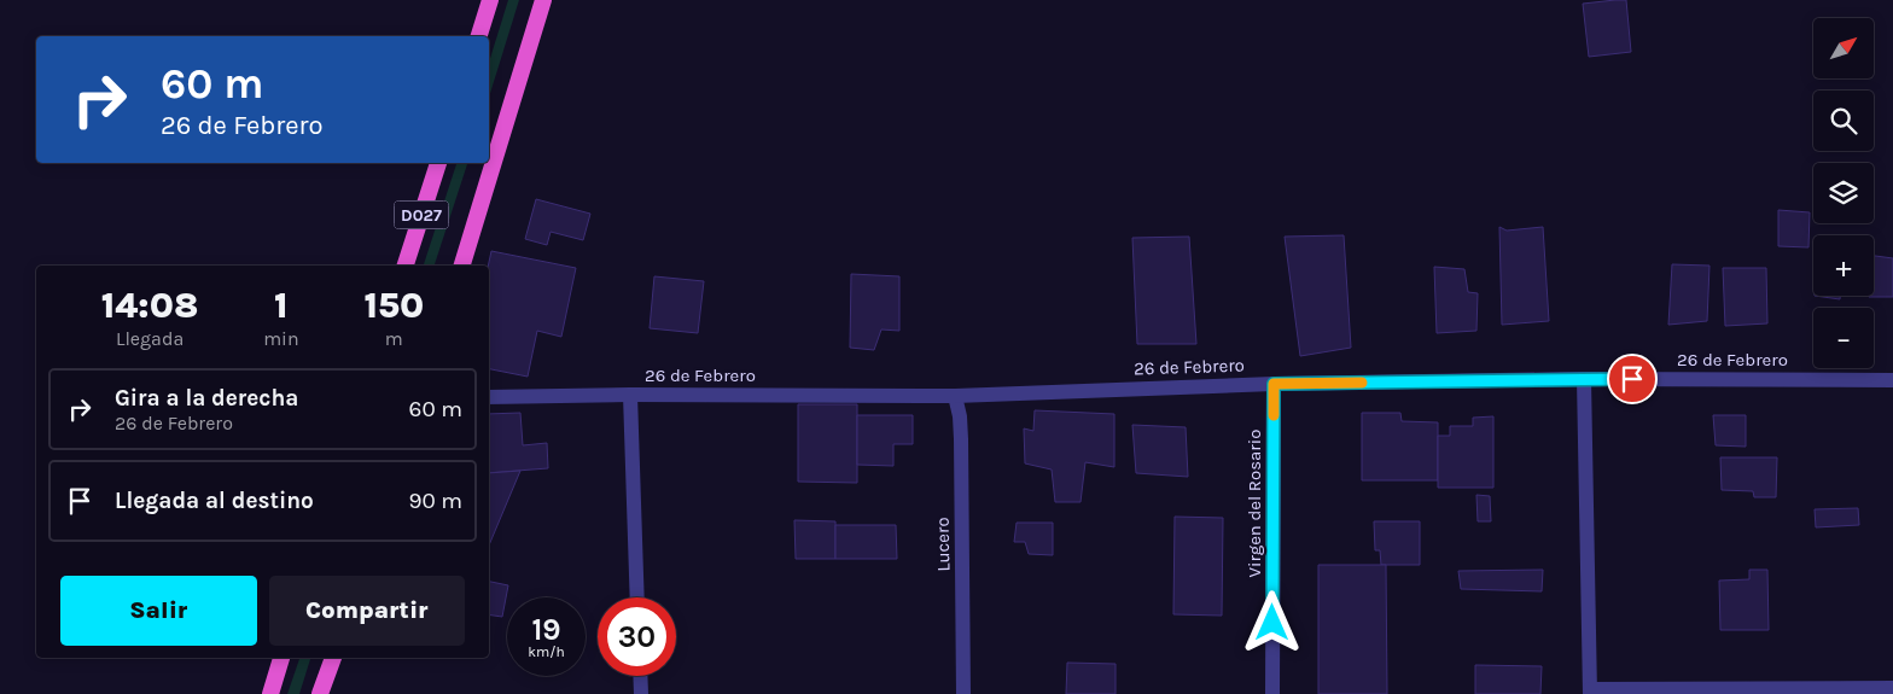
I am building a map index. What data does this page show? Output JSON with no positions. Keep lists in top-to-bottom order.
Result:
{
  "streets": {
    "highway": ["D027"],
    "street": ["26 de Febrero", "Virgen del Rosario", "Lucero"]
  },
  "crossings": [
    ["26 de Febrero", "Virgen del Rosario"],
    ["26 de Febrero", "Lucero"]
  ],
  "north": "top right",
  "page": {
    "map_buttons": ["+", "−"],
    "turn": ["60 m", "26 de Febrero"],
    "eta": [
      "14:08",
      "Llegada",
      "1",
      "min",
      "150",
      "m"
    ],
    "list": [
      {
        "name": "Gira a la derecha",
        "note": "26 de Febrero",
        "value": "60 m"
      },
      {
        "name": "Llegada al destino",
        "value": "90 m"
      }
    ],
    "buttons": ["Salir", "Compartir"],
    "speed": "19 km/h",
    "limit": "30"
  }
}
